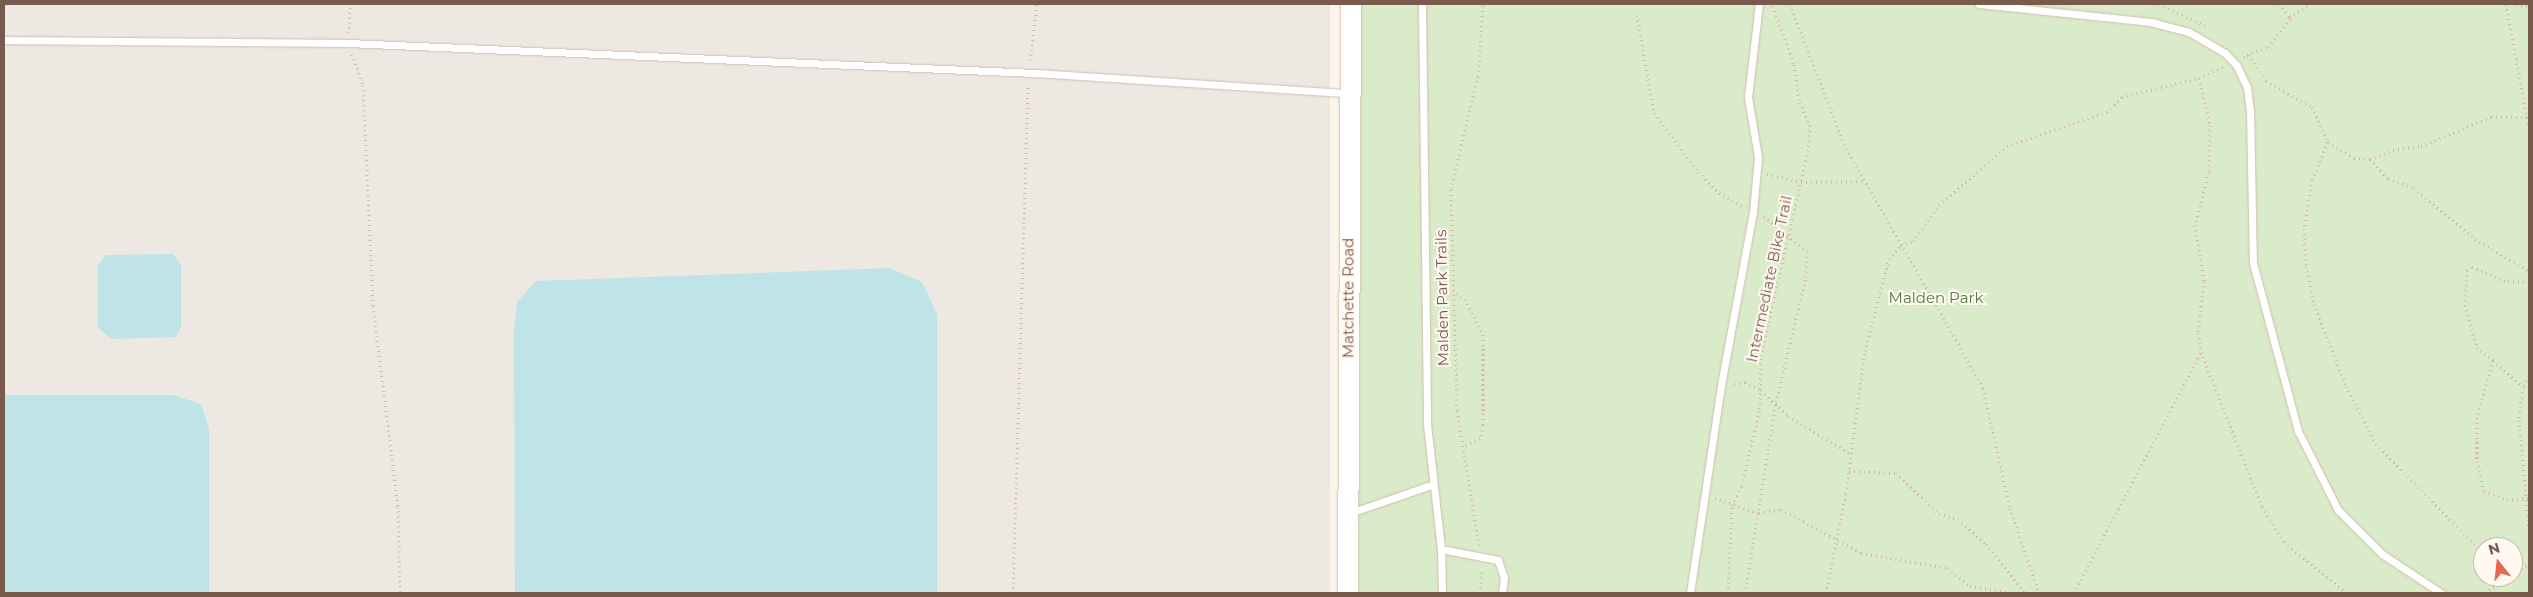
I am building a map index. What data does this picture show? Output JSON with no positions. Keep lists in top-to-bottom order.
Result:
{
  "streets": {
    "main road": ["Matchette Road"],
    "path": ["Intermediate Bike Trail", "Malden Park Trails"]
  },
  "parks": ["Malden Park"],
  "north": "top"
}
